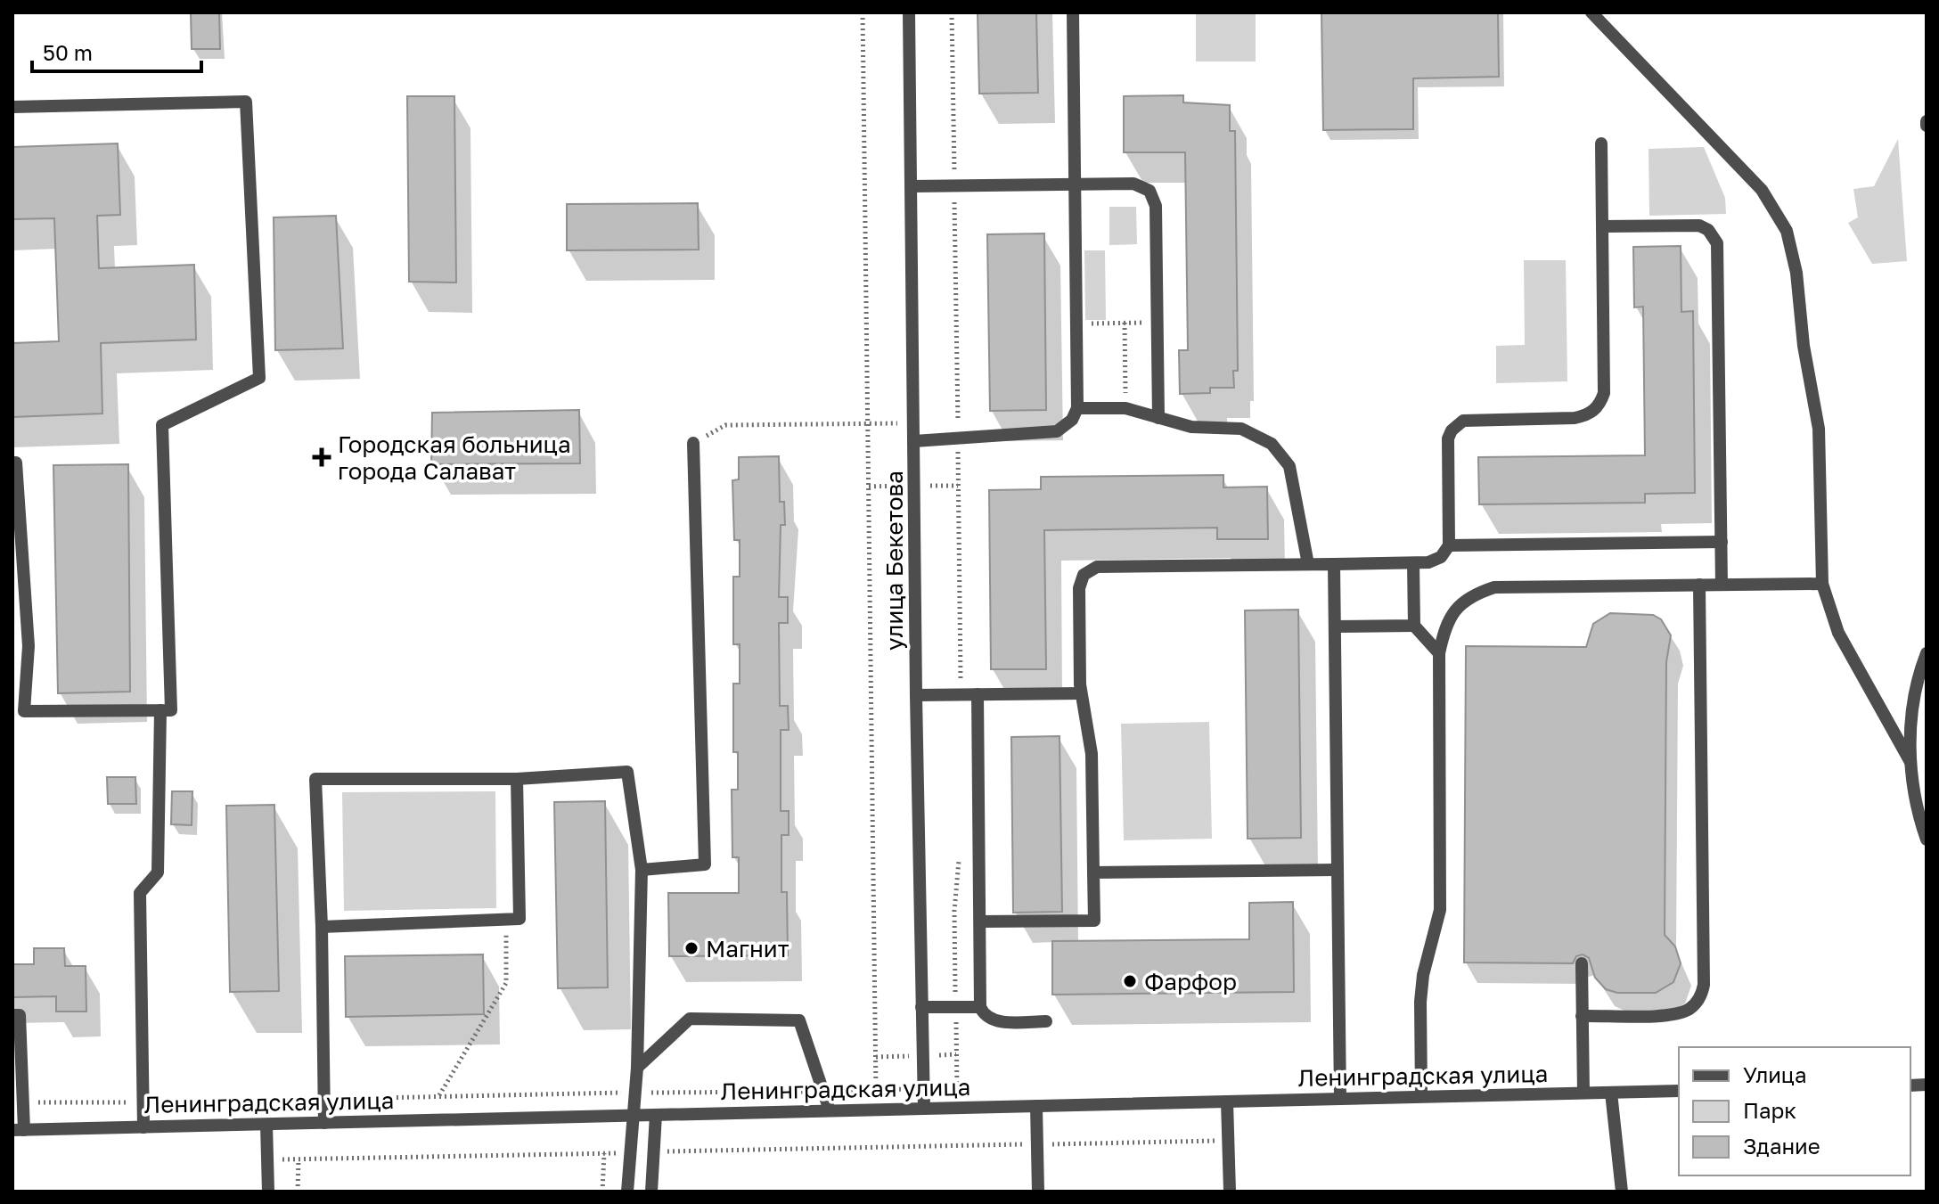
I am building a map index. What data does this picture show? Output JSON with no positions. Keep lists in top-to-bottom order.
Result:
{
  "streets": {
    "street": ["улица Бекетова", "Ленинградская улица"]
  },
  "crossings": [
    ["улица Бекетова", "Ленинградская улица"]
  ],
  "places": {
    "health": ["Городская больница города Салават"],
    "other": ["Магнит", "Фарфор"]
  },
  "legend": ["Улица", "Парк", "Здание"],
  "scale_bar": "50 m"
}
